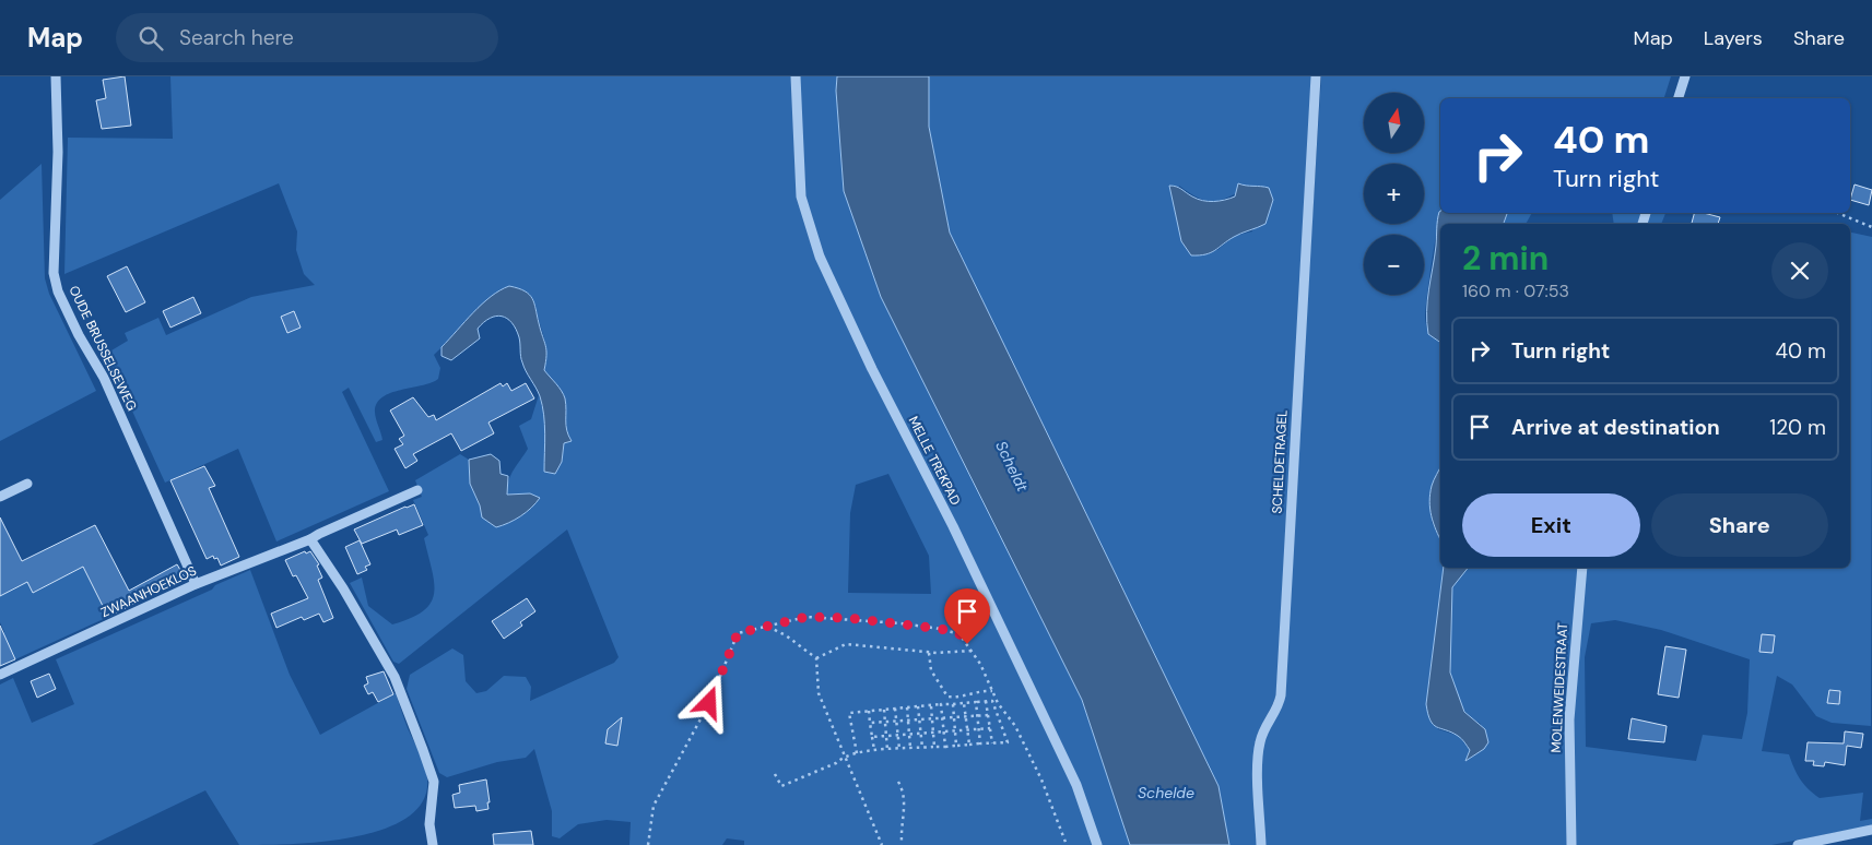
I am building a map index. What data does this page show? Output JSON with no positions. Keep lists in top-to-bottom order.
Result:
{
  "streets": {
    "street": [
      "OUDE BRUSSELSEWEG",
      "MELLE TREKPAD",
      "SCHELDETRAGEL",
      "ZWAANHOEKLOS",
      "MOLENWEIDESTRAAT"
    ]
  },
  "crossings": [
    ["OUDE BRUSSELSEWEG", "ZWAANHOEKLOS"]
  ],
  "water": ["Scheldt", "Schelde"],
  "north": "top",
  "page": {
    "header": "Map",
    "search": "Search here",
    "nav": ["Map", "Layers", "Share"],
    "map_buttons": ["+", "−"],
    "turn": ["40 m", "Turn right"],
    "heading": ["2 min", "160 m · 07:53"],
    "list": [
      {
        "name": "Turn right",
        "value": "40 m"
      },
      {
        "name": "Arrive at destination",
        "value": "120 m"
      }
    ],
    "buttons": ["Exit", "Share"]
  }
}
